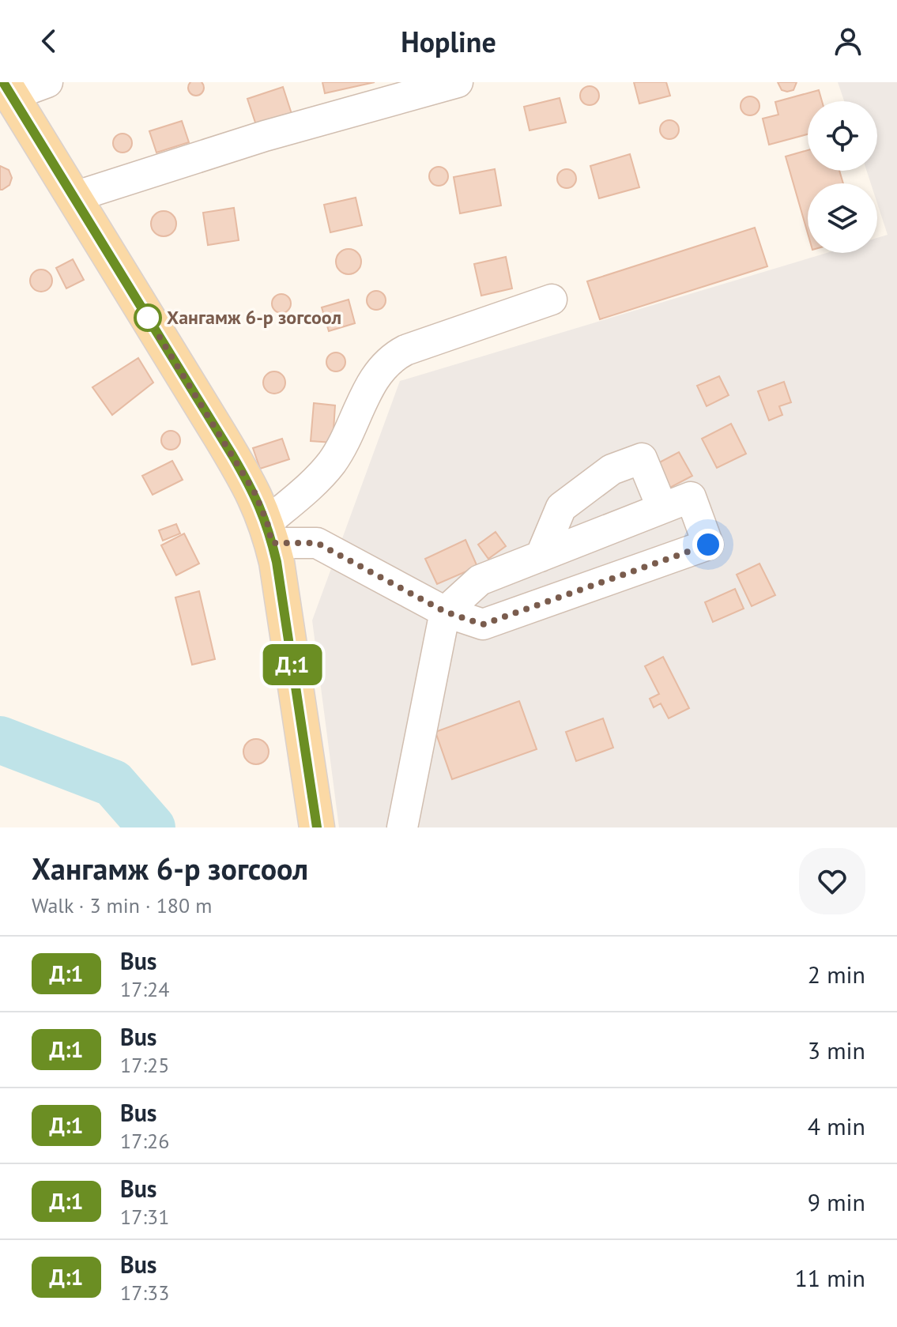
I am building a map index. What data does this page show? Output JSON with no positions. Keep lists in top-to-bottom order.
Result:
{
  "places": ["Хангамж 6-р зогсоол"],
  "lines": ["bus line Д:1"],
  "page": {
    "header": "Hopline",
    "on_map": "Д:1",
    "heading": ["Хангамж 6-р зогсоол", "Walk · 3 min · 180 m"],
    "list": [
      {
        "mark": "Д:1",
        "name": "Bus",
        "note": "17:24",
        "value": "2 min"
      },
      {
        "mark": "Д:1",
        "name": "Bus",
        "note": "17:25",
        "value": "3 min"
      },
      {
        "mark": "Д:1",
        "name": "Bus",
        "note": "17:26",
        "value": "4 min"
      },
      {
        "mark": "Д:1",
        "name": "Bus",
        "note": "17:31",
        "value": "9 min"
      },
      {
        "mark": "Д:1",
        "name": "Bus",
        "note": "17:33",
        "value": "11 min"
      }
    ]
  }
}
